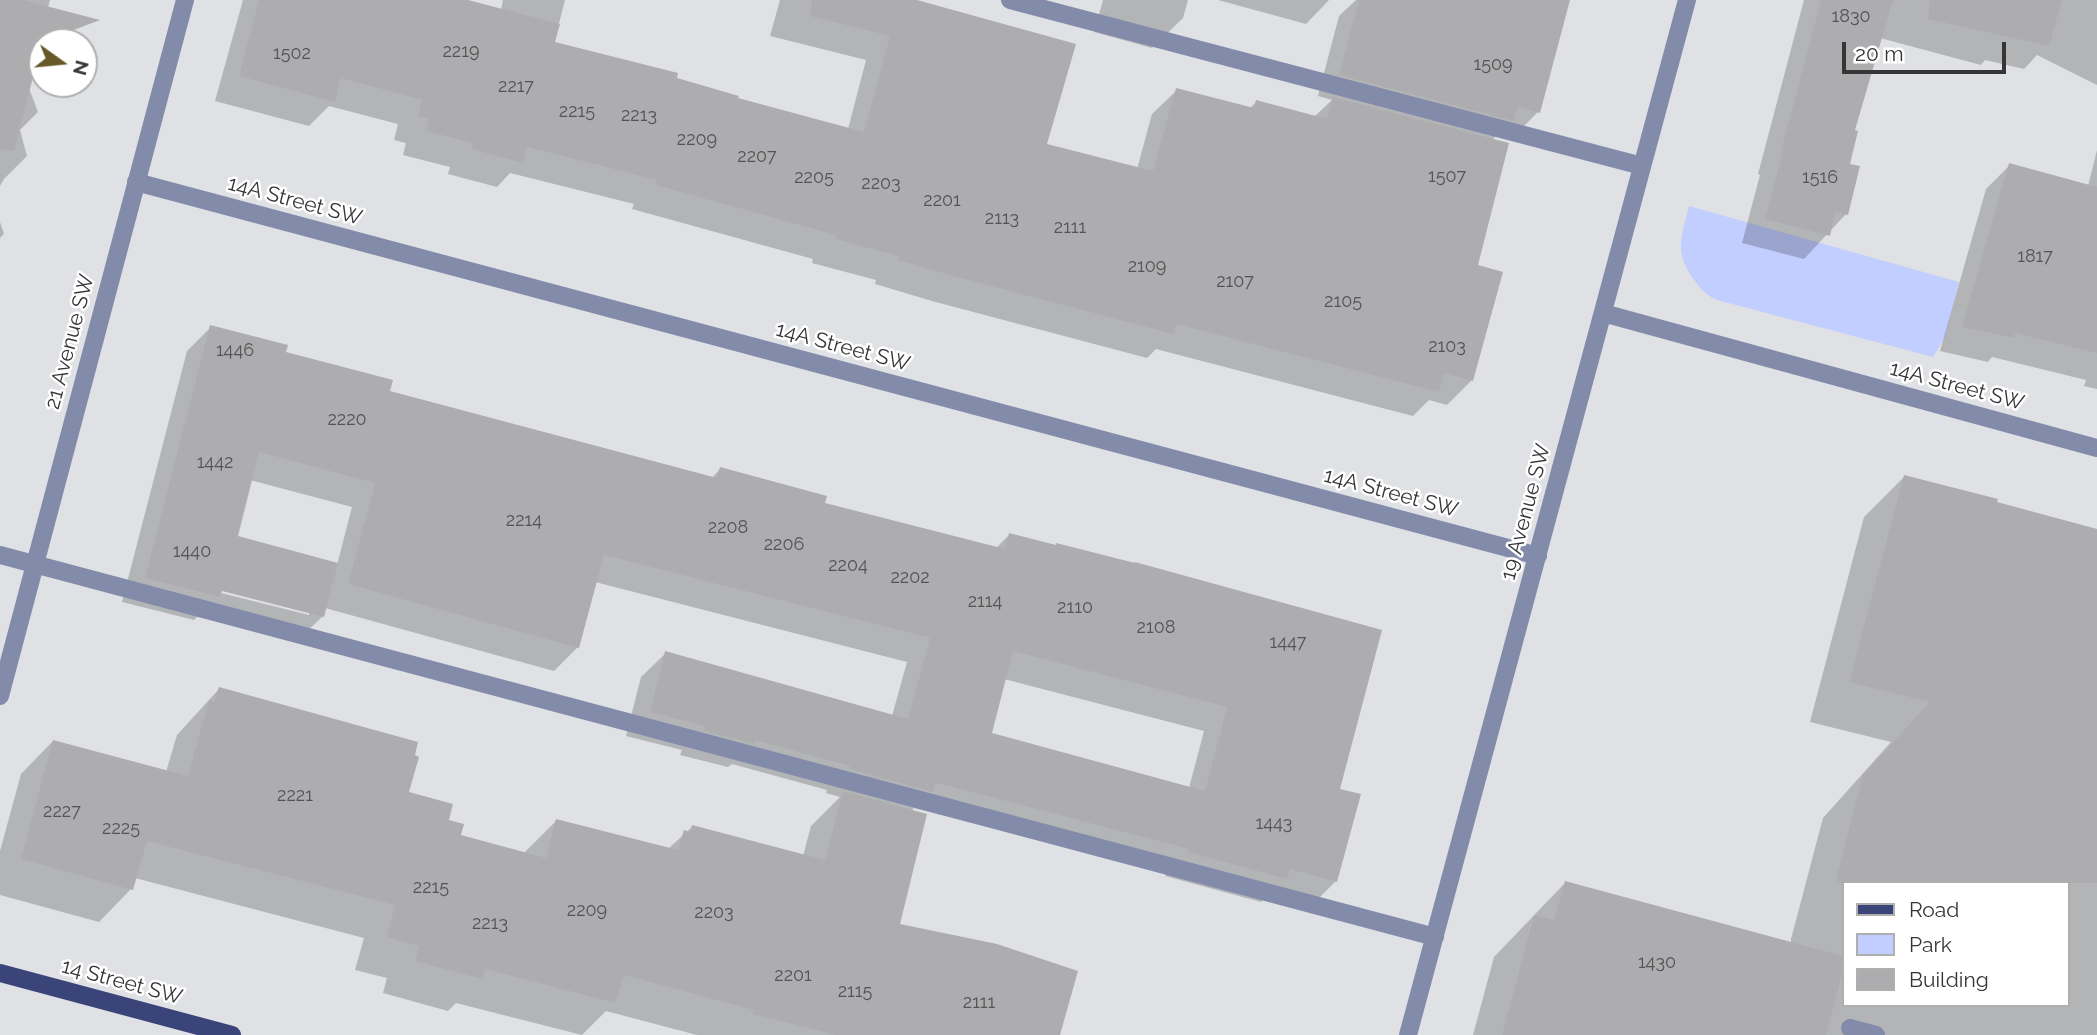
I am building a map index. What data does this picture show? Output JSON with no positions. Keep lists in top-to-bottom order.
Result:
{
  "streets": {
    "main road": ["14 Street SW"],
    "street": ["14A Street SW", "21 Avenue SW", "19 Avenue SW"]
  },
  "crossings": [
    ["14A Street SW", "21 Avenue SW"],
    ["14A Street SW", "19 Avenue SW"]
  ],
  "house_numbers": [
    "1830",
    "2219",
    "1502",
    "1509",
    "2217",
    "2215",
    "2213",
    "2209",
    "2207",
    "1507",
    "2205",
    "1516",
    "2203",
    "2201",
    "2113",
    "2111",
    "1817",
    "2109",
    "2107",
    "2105",
    "2103",
    "1446",
    "2220",
    "1442",
    "2214",
    "2208",
    "2206",
    "1440",
    "2204",
    "2202",
    "2114",
    "2110",
    "2108",
    "1447",
    "2221",
    "2227",
    "1443",
    "2225",
    "2215",
    "2209",
    "2203",
    "2213",
    "1430",
    "2201",
    "2115",
    "2111"
  ],
  "legend": ["Road", "Park", "Building"],
  "scale_bar": "20 m",
  "north": "right"
}
